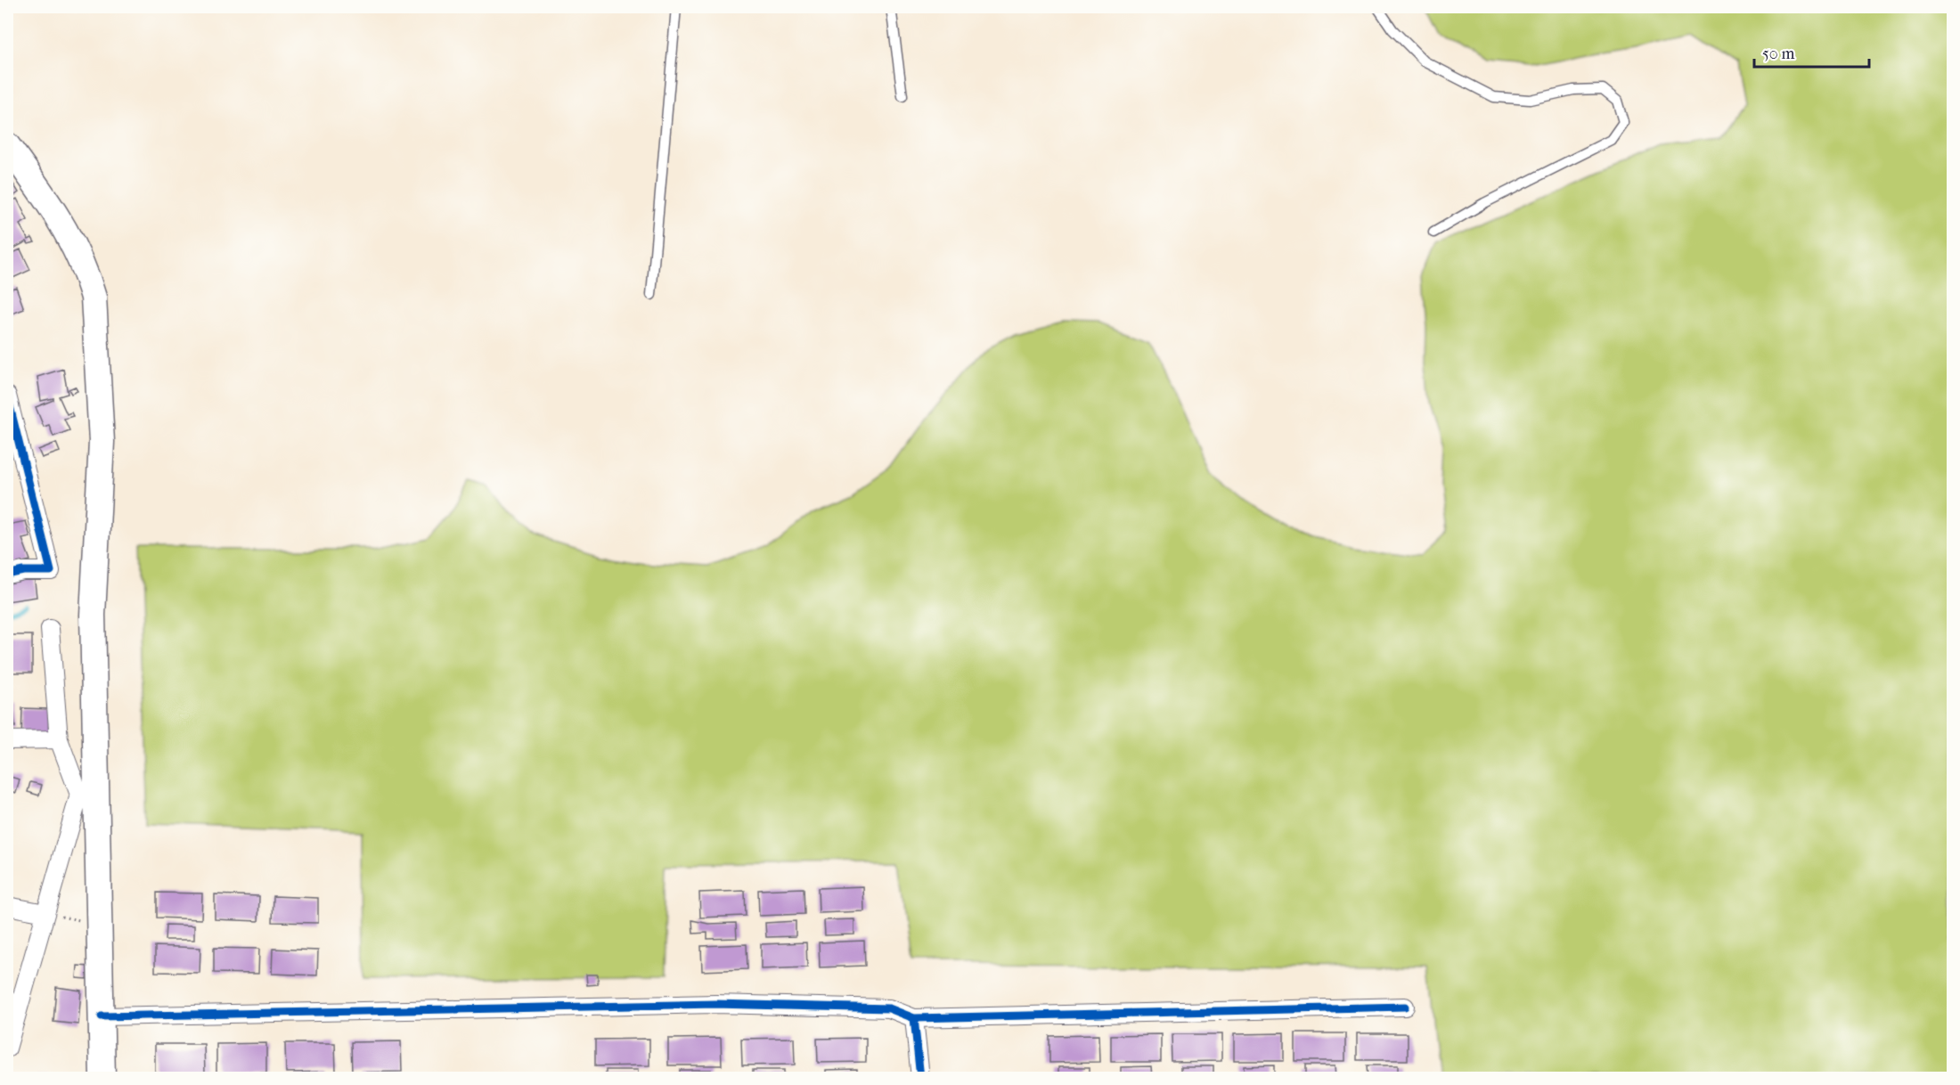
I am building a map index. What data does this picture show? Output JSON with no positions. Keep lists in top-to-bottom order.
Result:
{
  "scale_bar": "50 m"
}
